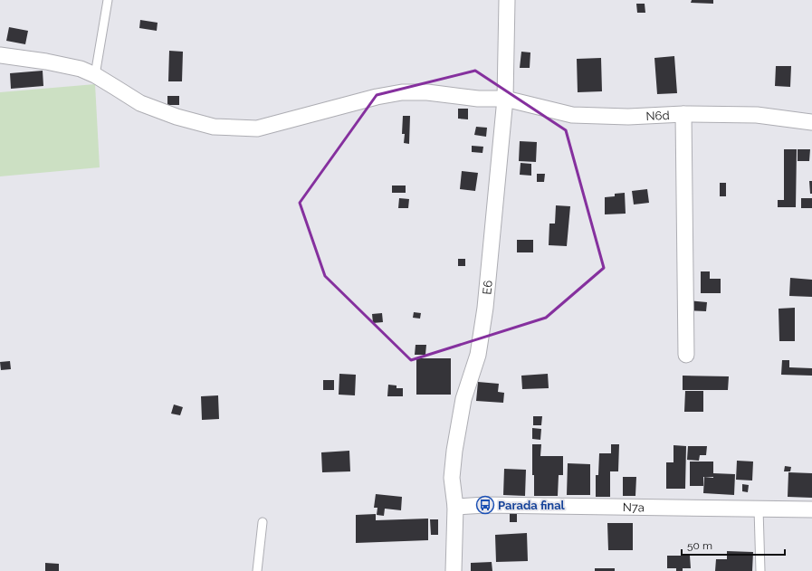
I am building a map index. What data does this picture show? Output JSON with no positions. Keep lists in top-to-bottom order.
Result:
{
  "streets": {
    "street": ["N6d", "E6", "N7a"]
  },
  "crossings": [
    ["N6d", "E6"],
    ["E6", "N7a"]
  ],
  "places": {
    "bus stop": ["Parada final"]
  },
  "scale_bar": "50 m"
}
